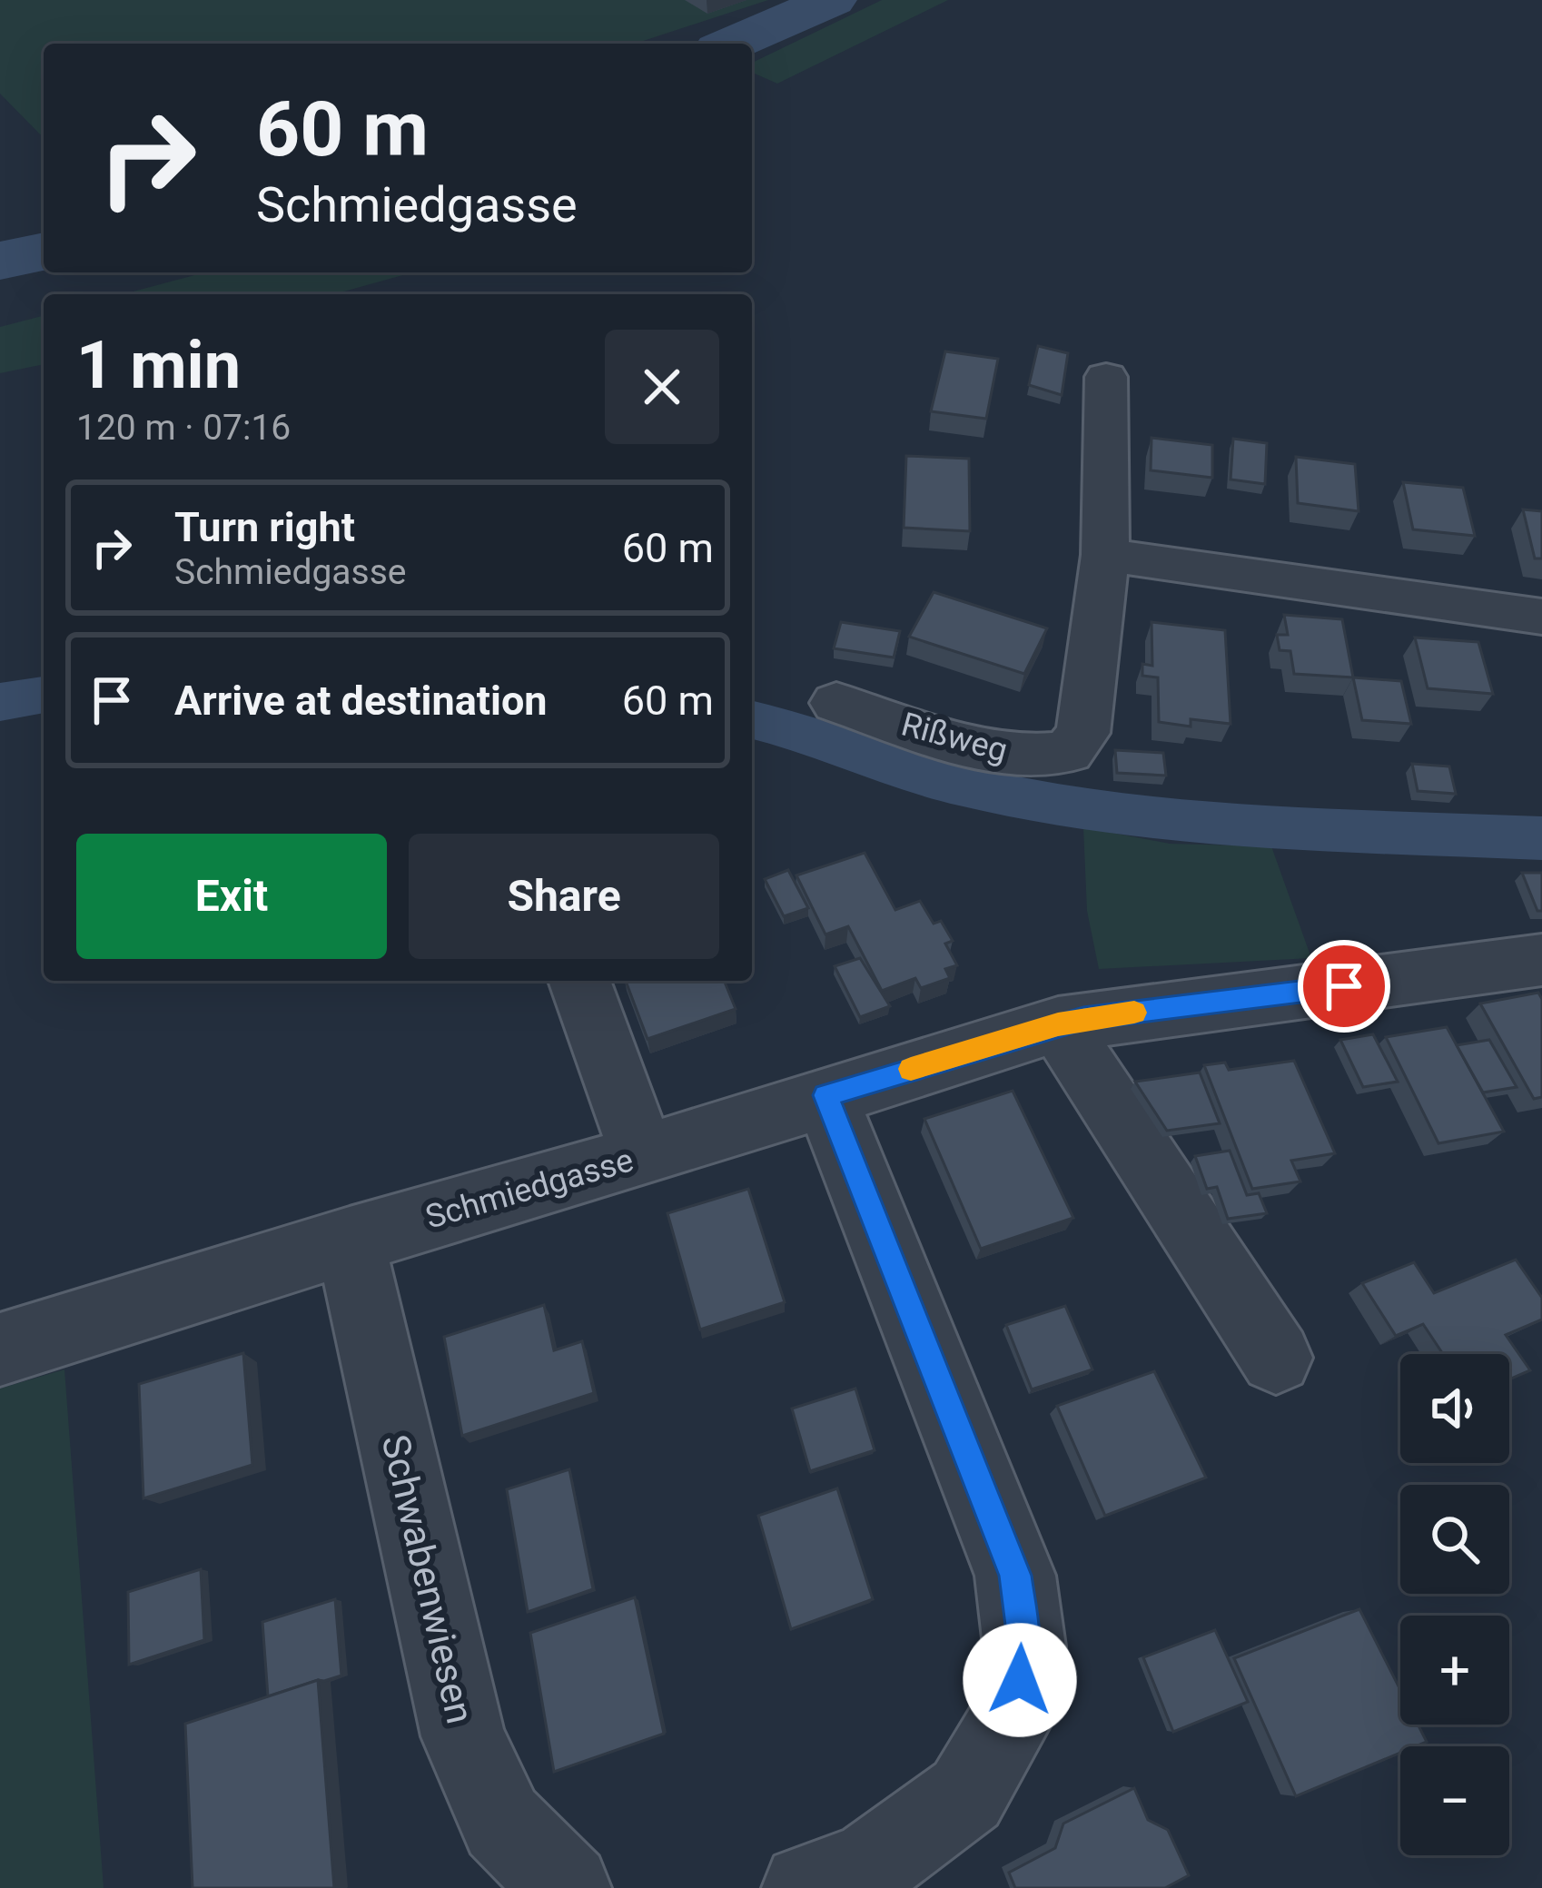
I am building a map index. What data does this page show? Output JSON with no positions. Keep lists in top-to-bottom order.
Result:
{
  "streets": {
    "street": ["Rißweg", "Schmiedgasse", "Schwabenwiesen"]
  },
  "crossings": [
    ["Schmiedgasse", "Schwabenwiesen"]
  ],
  "page": {
    "turn": ["60 m", "Schmiedgasse"],
    "heading": ["1 min", "120 m · 07:16"],
    "list": [
      {
        "name": "Turn right",
        "note": "Schmiedgasse",
        "value": "60 m"
      },
      {
        "name": "Arrive at destination",
        "value": "60 m"
      }
    ],
    "buttons": ["Exit", "Share"],
    "map_buttons": ["+", "−"]
  }
}
